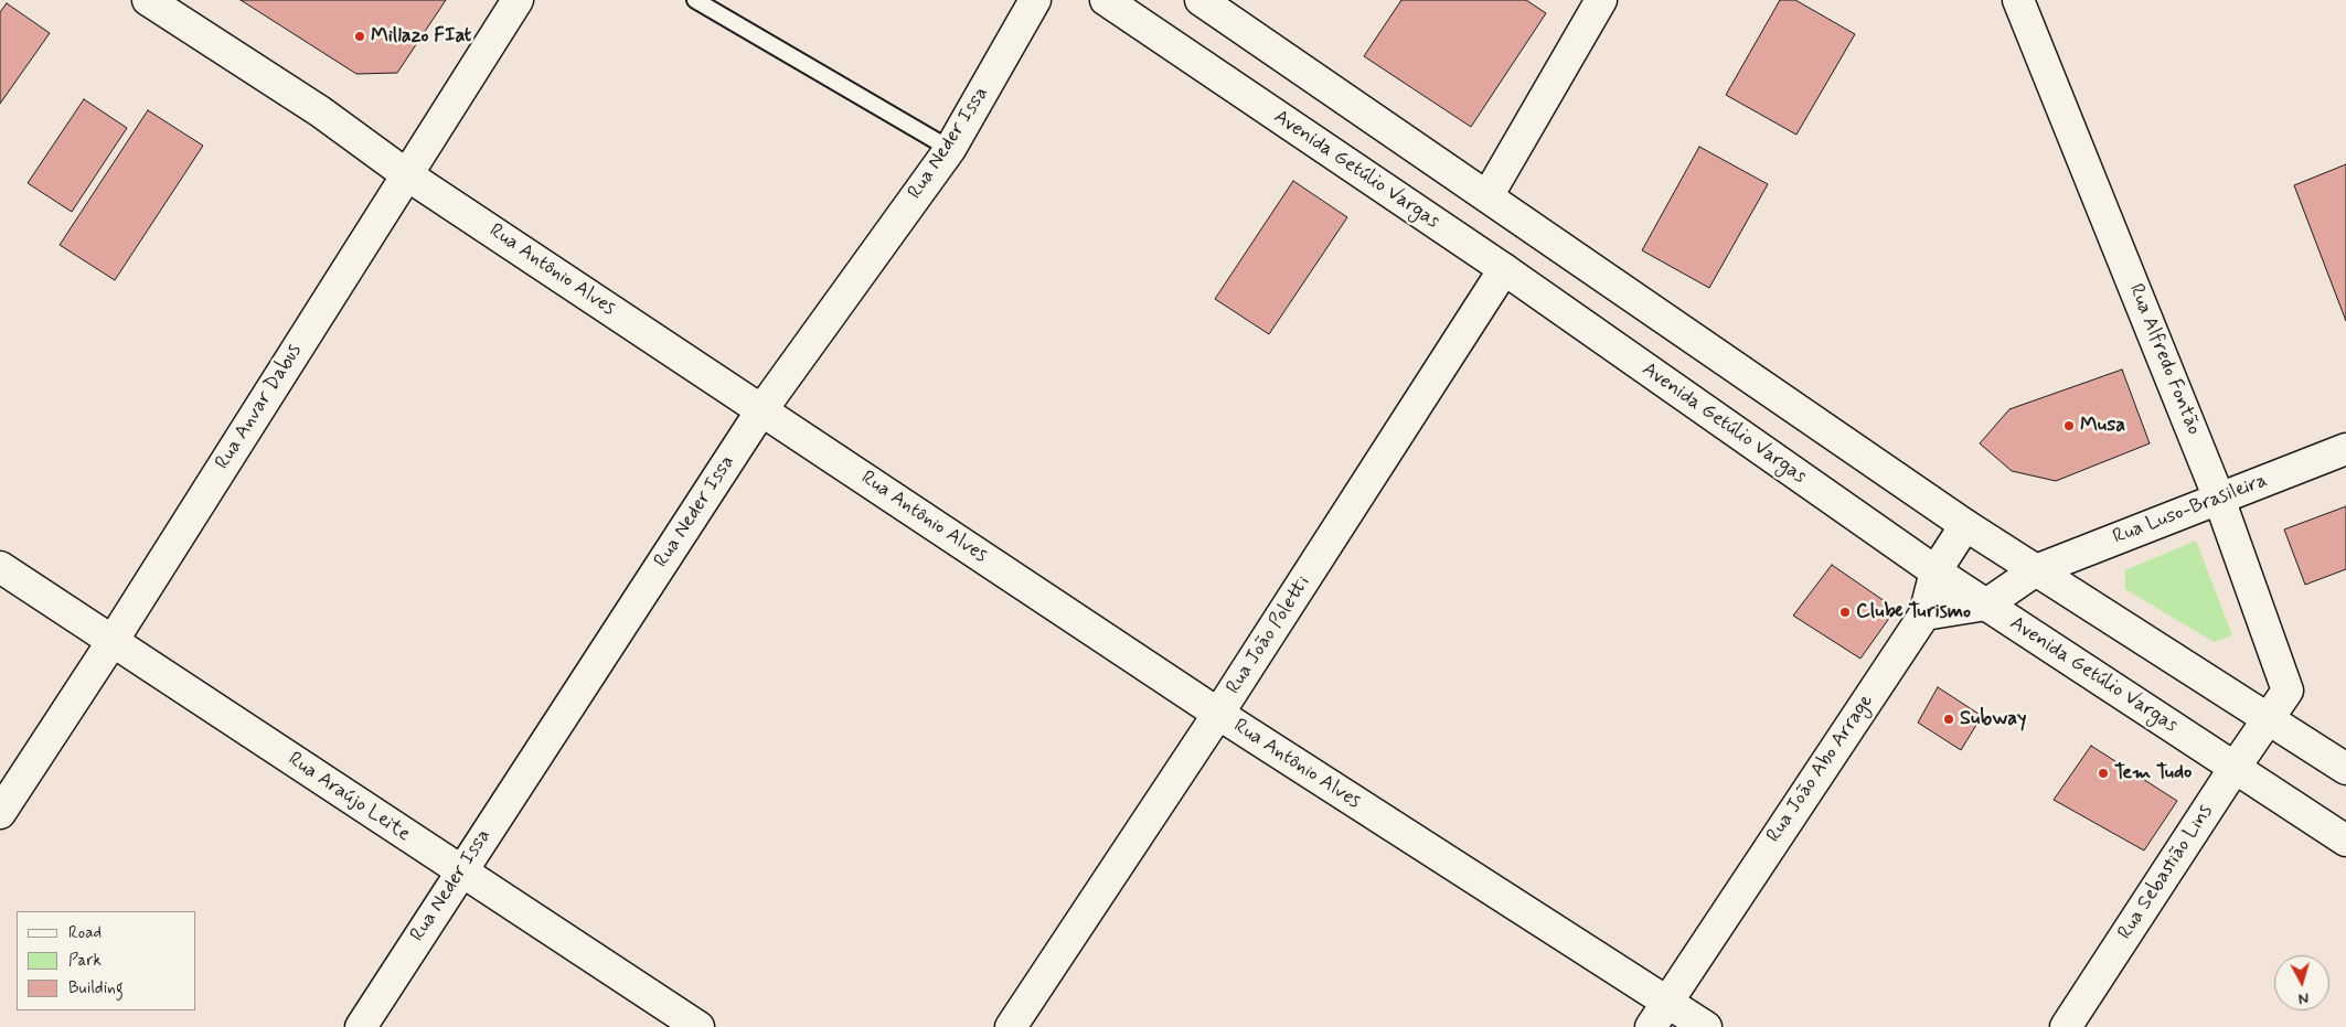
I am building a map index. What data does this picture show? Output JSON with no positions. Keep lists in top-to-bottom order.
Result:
{
  "streets": {
    "street": [
      "Rua Neder Issa",
      "Avenida Getúlio Vargas",
      "Rua Antônio Alves",
      "Rua Alfredo Fontão",
      "Rua Anvar Dabus",
      "Rua Luso-Brasileira",
      "Rua João Poletti",
      "Rua João Abo Arrage",
      "Rua Araújo Leite",
      "Rua Sebastião Lins"
    ]
  },
  "crossings": [
    ["Rua Neder Issa", "Rua Antônio Alves"],
    ["Rua Neder Issa", "Rua Araújo Leite"],
    ["Avenida Getúlio Vargas", "Rua João Poletti"],
    ["Avenida Getúlio Vargas", "Rua João Abo Arrage"],
    ["Avenida Getúlio Vargas", "Rua Sebastião Lins"],
    ["Rua Antônio Alves", "Rua Anvar Dabus"],
    ["Rua Antônio Alves", "Rua João Poletti"],
    ["Rua Antônio Alves", "Rua João Abo Arrage"],
    ["Rua Alfredo Fontão", "Rua Luso-Brasileira"],
    ["Rua Alfredo Fontão", "Rua Sebastião Lins"],
    ["Rua Anvar Dabus", "Rua Araújo Leite"]
  ],
  "places": [
    "Millazo FIat",
    "Musa",
    "Clube Turismo",
    "Subway",
    "Tem Tudo"
  ],
  "legend": ["Road", "Park", "Building"],
  "north": "bottom"
}
